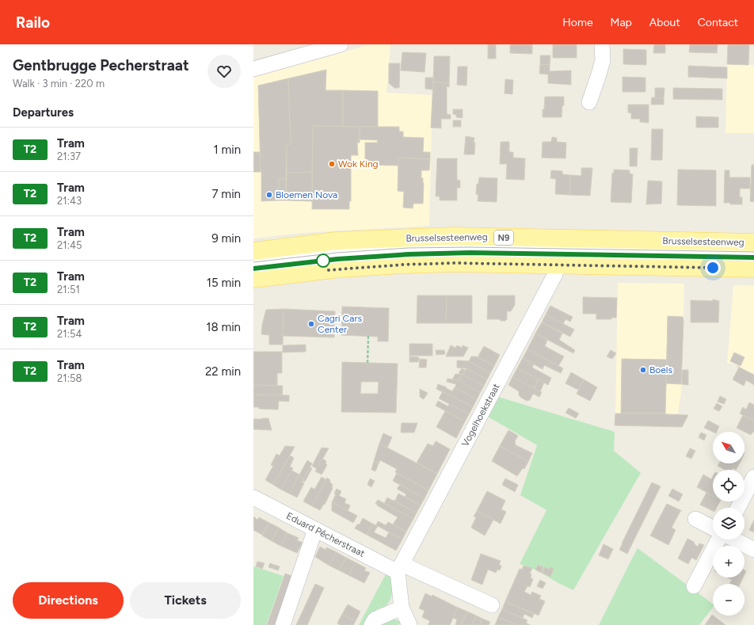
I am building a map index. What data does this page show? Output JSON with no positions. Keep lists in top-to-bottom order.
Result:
{
  "streets": {
    "main road": ["Brusselsesteenweg", "N9"],
    "street": ["Vogelhoekstraat", "Eduard Pêcherstraat"]
  },
  "crossings": [
    ["Vogelhoekstraat", "Eduard Pêcherstraat"]
  ],
  "places": [
    "Wok King",
    "Bloemen Nova",
    "Cagri Cars Center",
    "Boels"
  ],
  "lines": ["tram line T2"],
  "north": "top left",
  "page": {
    "header": "Railo",
    "nav": [
      "Home",
      "Map",
      "About",
      "Contact"
    ],
    "heading": [
      ["Gentbrugge Pecherstraat", "Walk · 3 min · 220 m"],
      "Departures"
    ],
    "list": [
      {
        "mark": "T2",
        "name": "Tram",
        "note": "21:37",
        "value": "1 min"
      },
      {
        "mark": "T2",
        "name": "Tram",
        "note": "21:43",
        "value": "7 min"
      },
      {
        "mark": "T2",
        "name": "Tram",
        "note": "21:45",
        "value": "9 min"
      },
      {
        "mark": "T2",
        "name": "Tram",
        "note": "21:51",
        "value": "15 min"
      },
      {
        "mark": "T2",
        "name": "Tram",
        "note": "21:54",
        "value": "18 min"
      },
      {
        "mark": "T2",
        "name": "Tram",
        "note": "21:58",
        "value": "22 min"
      }
    ],
    "map_buttons": ["+", "−"],
    "buttons": ["Directions", "Tickets"]
  }
}
